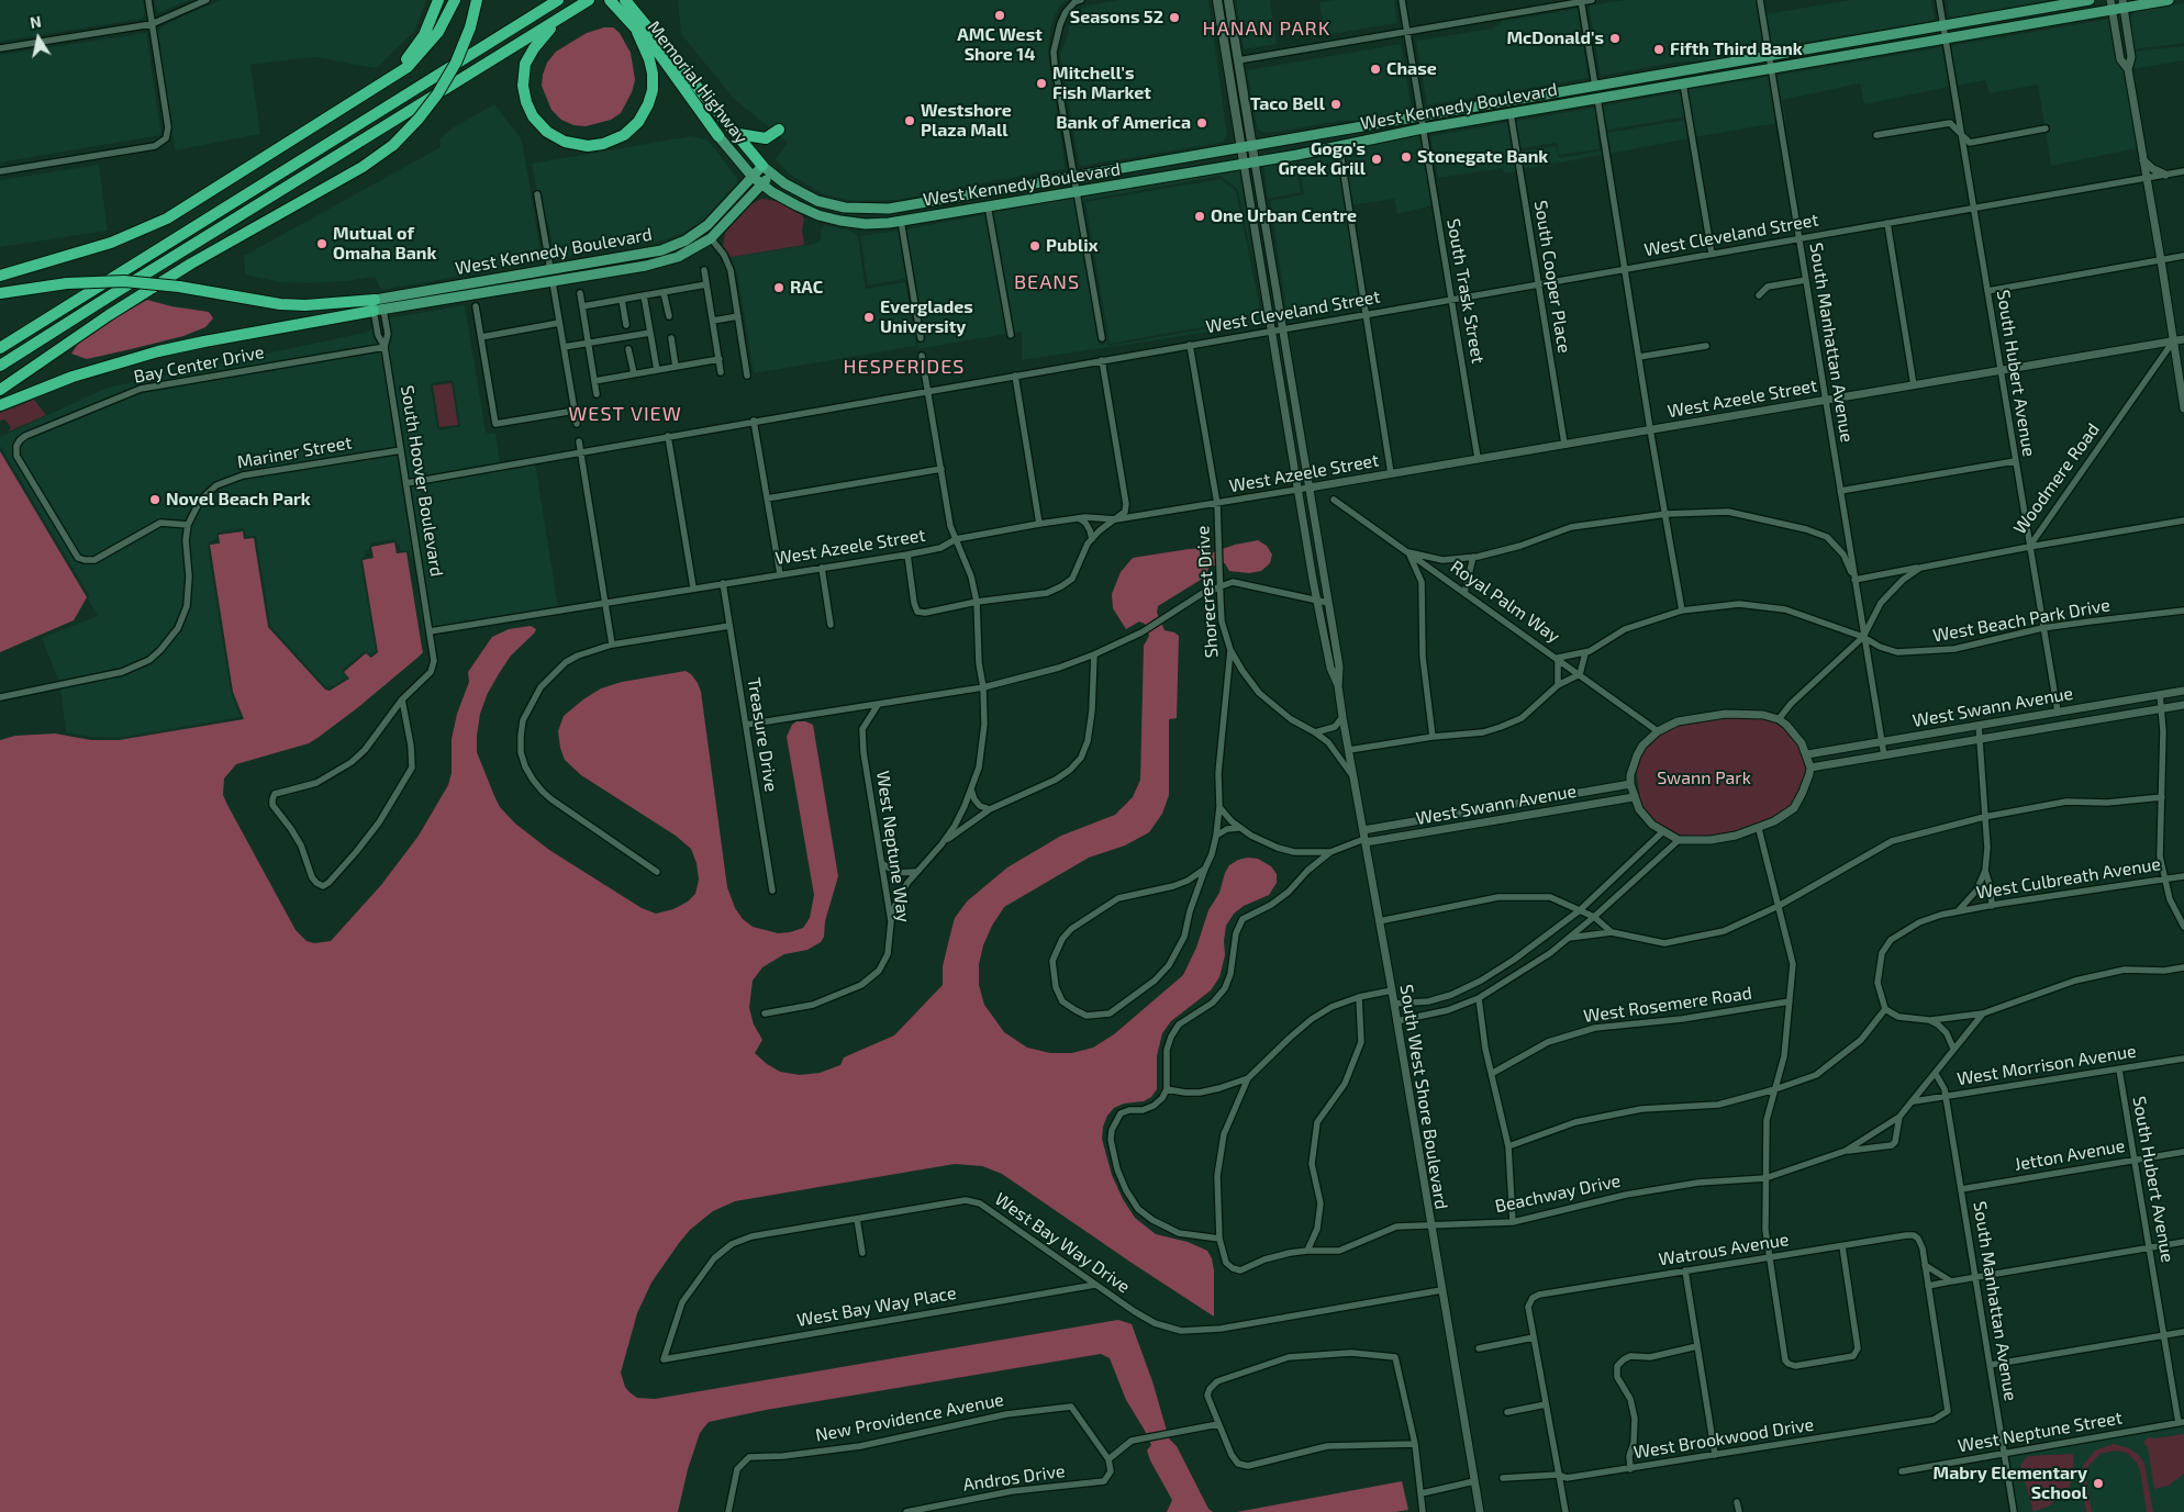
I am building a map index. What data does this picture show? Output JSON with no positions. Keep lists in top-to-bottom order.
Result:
{
  "streets": {
    "highway": ["Memorial Highway"],
    "main road": ["West Kennedy Boulevard"],
    "street": [
      "West Cleveland Street",
      "South Cooper Place",
      "South Trask Street",
      "South Manhattan Avenue",
      "Bay Center Drive",
      "South Hubert Avenue",
      "West Azeele Street",
      "Mariner Street",
      "Woodmere Road",
      "South Hoover Boulevard",
      "Shorecrest Drive",
      "Royal Palm Way",
      "West Beach Park Drive",
      "West Swann Avenue",
      "Treasure Drive",
      "West Neptune Way",
      "West Culbreath Avenue",
      "West Rosemere Road",
      "West Morrison Avenue",
      "South West Shore Boulevard",
      "Jetton Avenue",
      "Beachway Drive",
      "West Bay Way Drive",
      "Watrous Avenue",
      "West Bay Way Place",
      "New Providence Avenue",
      "West Neptune Street",
      "West Brookwood Drive",
      "Andros Drive"
    ]
  },
  "crossings": [
    ["Memorial Highway", "West Kennedy Boulevard"],
    ["West Kennedy Boulevard", "South Cooper Place"],
    ["West Kennedy Boulevard", "South Trask Street"],
    ["West Kennedy Boulevard", "South Manhattan Avenue"],
    ["West Kennedy Boulevard", "South Hubert Avenue"],
    ["West Kennedy Boulevard", "South Hoover Boulevard"],
    ["West Kennedy Boulevard", "South West Shore Boulevard"],
    ["West Cleveland Street", "South Cooper Place"],
    ["West Cleveland Street", "South Trask Street"],
    ["West Cleveland Street", "South Manhattan Avenue"],
    ["West Cleveland Street", "South Hubert Avenue"],
    ["West Cleveland Street", "South Hoover Boulevard"],
    ["West Cleveland Street", "Shorecrest Drive"],
    ["West Cleveland Street", "South West Shore Boulevard"],
    ["South Cooper Place", "West Azeele Street"],
    ["South Trask Street", "West Azeele Street"],
    ["South Manhattan Avenue", "West Azeele Street"],
    ["South Manhattan Avenue", "Woodmere Road"],
    ["South Manhattan Avenue", "West Morrison Avenue"],
    ["South Manhattan Avenue", "Jetton Avenue"],
    ["South Manhattan Avenue", "West Neptune Street"],
    ["Bay Center Drive", "Mariner Street"],
    ["Bay Center Drive", "South Hoover Boulevard"],
    ["South Hubert Avenue", "West Azeele Street"],
    ["South Hubert Avenue", "Woodmere Road"],
    ["South Hubert Avenue", "West Beach Park Drive"],
    ["South Hubert Avenue", "West Swann Avenue"],
    ["South Hubert Avenue", "West Morrison Avenue"],
    ["South Hubert Avenue", "Jetton Avenue"],
    ["South Hubert Avenue", "West Neptune Street"],
    ["West Azeele Street", "Woodmere Road"],
    ["West Azeele Street", "South Hoover Boulevard"],
    ["West Azeele Street", "Shorecrest Drive"],
    ["West Azeele Street", "Treasure Drive"],
    ["West Azeele Street", "South West Shore Boulevard"],
    ["Mariner Street", "South Hoover Boulevard"],
    ["Woodmere Road", "Royal Palm Way"],
    ["Woodmere Road", "West Beach Park Drive"],
    ["Woodmere Road", "West Swann Avenue"],
    ["Shorecrest Drive", "West Swann Avenue"],
    ["Royal Palm Way", "West Beach Park Drive"],
    ["Royal Palm Way", "West Swann Avenue"],
    ["West Swann Avenue", "South West Shore Boulevard"],
    ["South West Shore Boulevard", "Beachway Drive"],
    ["South West Shore Boulevard", "West Bay Way Drive"],
    ["West Bay Way Drive", "West Bay Way Place"],
    ["New Providence Avenue", "Andros Drive"]
  ],
  "districts": [
    "HANAN PARK",
    "BEANS",
    "HESPERIDES",
    "WEST VIEW"
  ],
  "parks": ["Swann Park"],
  "places": [
    "AMC West Shore 14",
    "Seasons 52",
    "McDonald's",
    "Fifth Third Bank",
    "Chase",
    "Mitchell's Fish Market",
    "Taco Bell",
    "Westshore Plaza Mall",
    "Bank of America",
    "Stonegate Bank",
    "Gogo's Greek Grill",
    "One Urban Centre",
    "Mutual of Omaha Bank",
    "Publix",
    "RAC",
    "Everglades University",
    "Novel Beach Park",
    "Mabry Elementary School"
  ],
  "north": "top"
}
